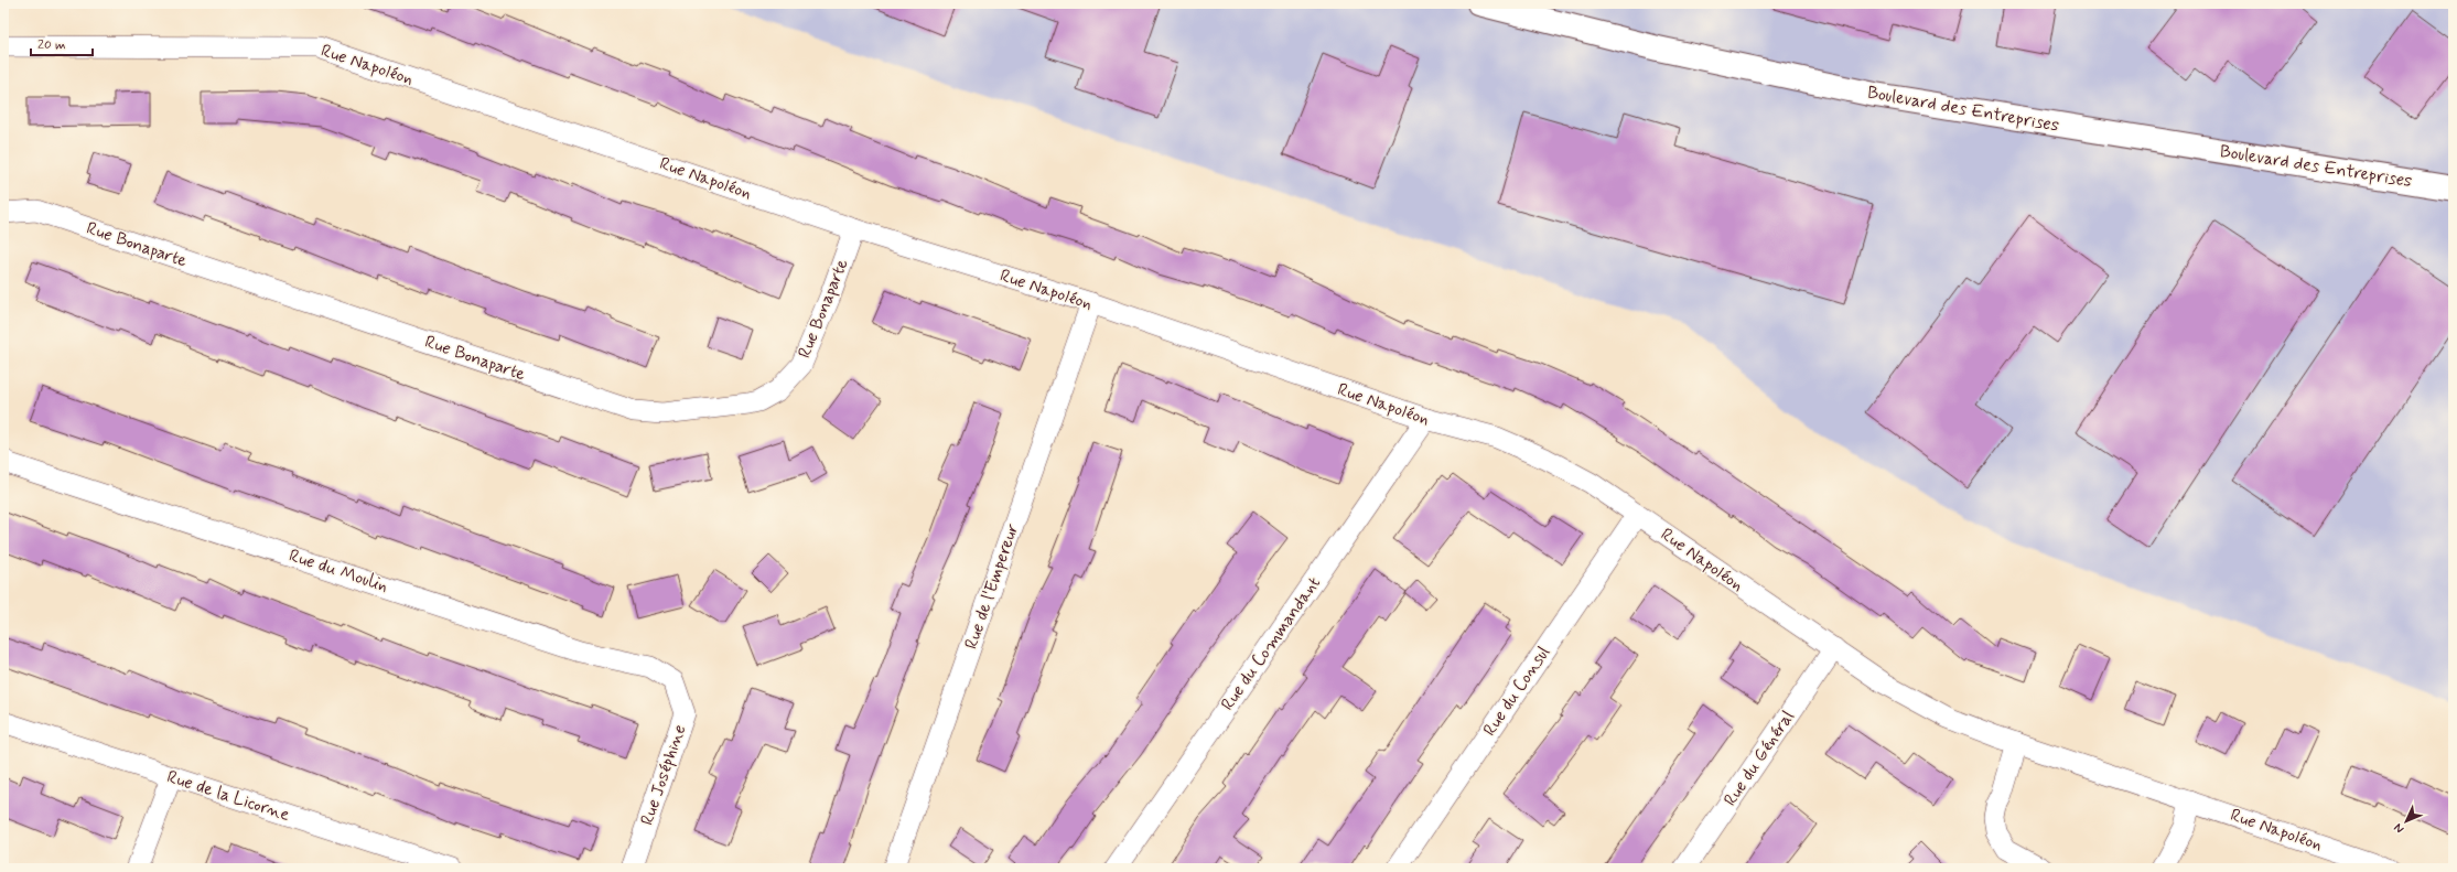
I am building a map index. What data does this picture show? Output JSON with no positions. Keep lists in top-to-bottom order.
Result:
{
  "streets": {
    "street": [
      "Rue Napoléon",
      "Boulevard des Entreprises",
      "Rue Bonaparte",
      "Rue du Moulin",
      "Rue de l'Empereur",
      "Rue du Commandant",
      "Rue du Consul",
      "Rue du Général",
      "Rue Joséphine",
      "Rue de la Licorne"
    ]
  },
  "crossings": [
    ["Rue Napoléon", "Rue Bonaparte"],
    ["Rue Napoléon", "Rue de l'Empereur"],
    ["Rue Napoléon", "Rue du Commandant"],
    ["Rue Napoléon", "Rue du Consul"],
    ["Rue Napoléon", "Rue du Général"],
    ["Rue du Moulin", "Rue Joséphine"]
  ],
  "scale_bar": "20 m",
  "north": "bottom left"
}
